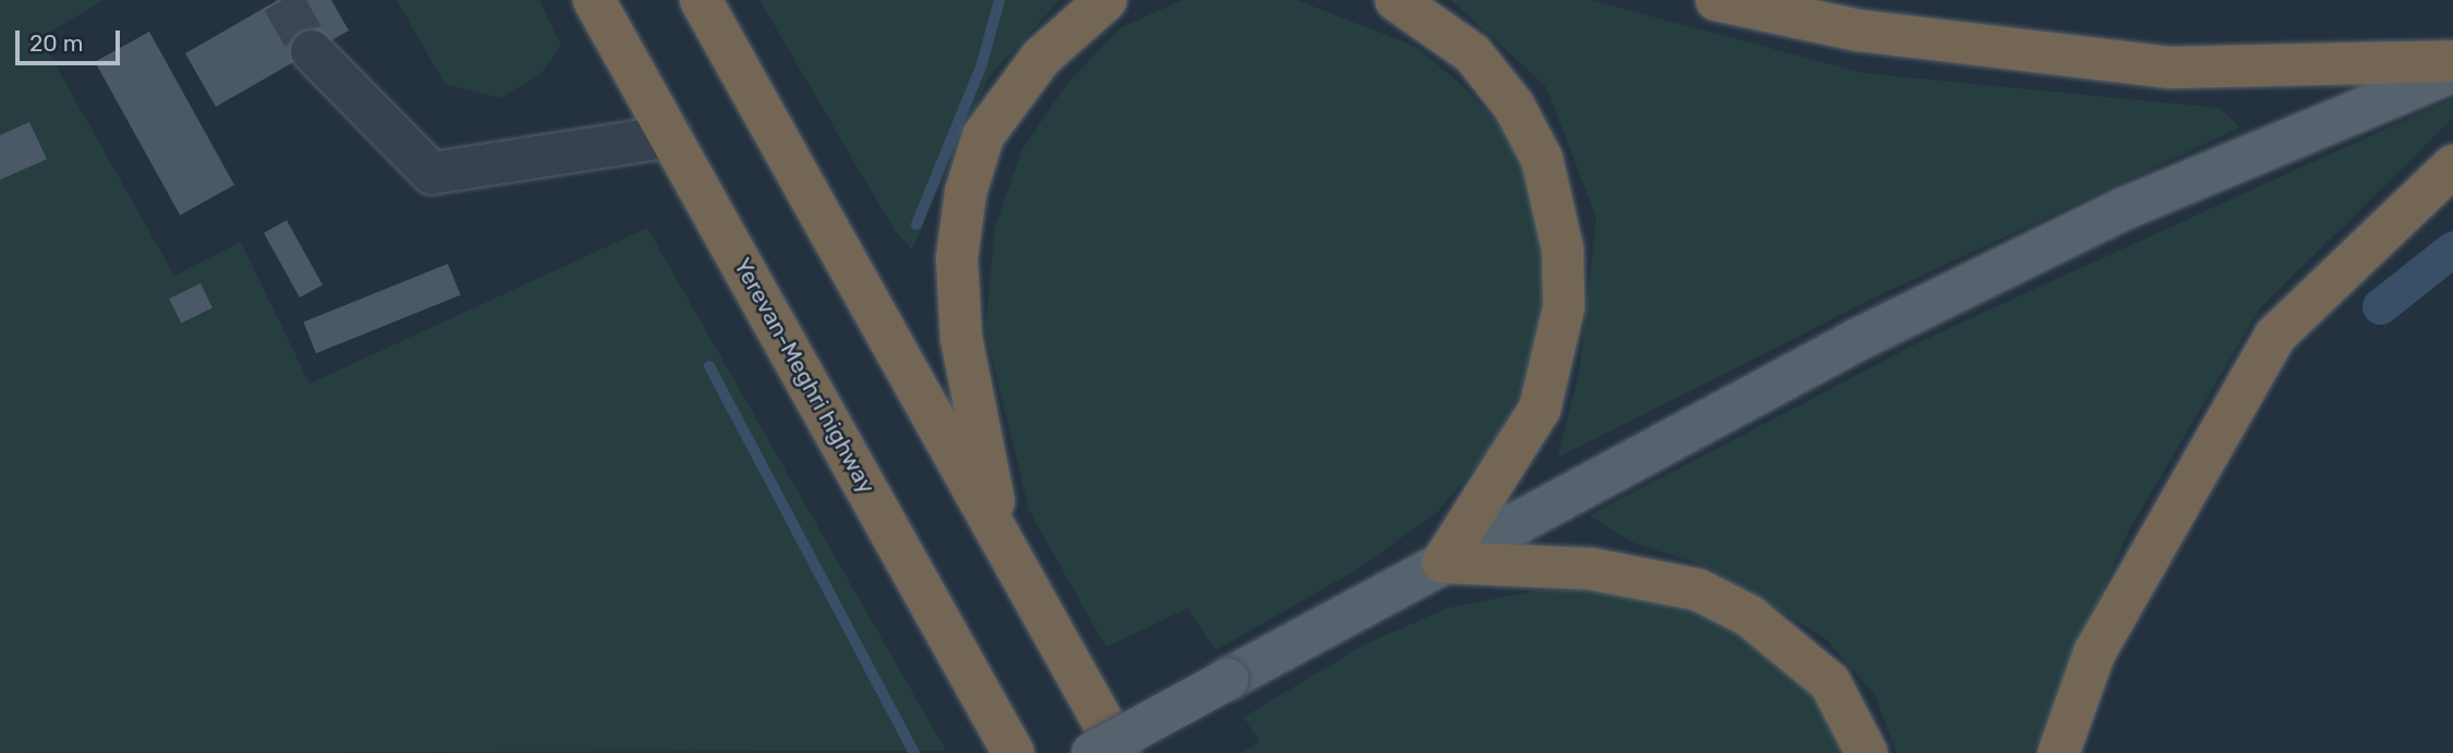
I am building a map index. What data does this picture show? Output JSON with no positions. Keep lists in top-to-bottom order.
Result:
{
  "streets": {
    "highway": ["Yerevan-Meghri highway"]
  },
  "scale_bar": "20 m"
}
